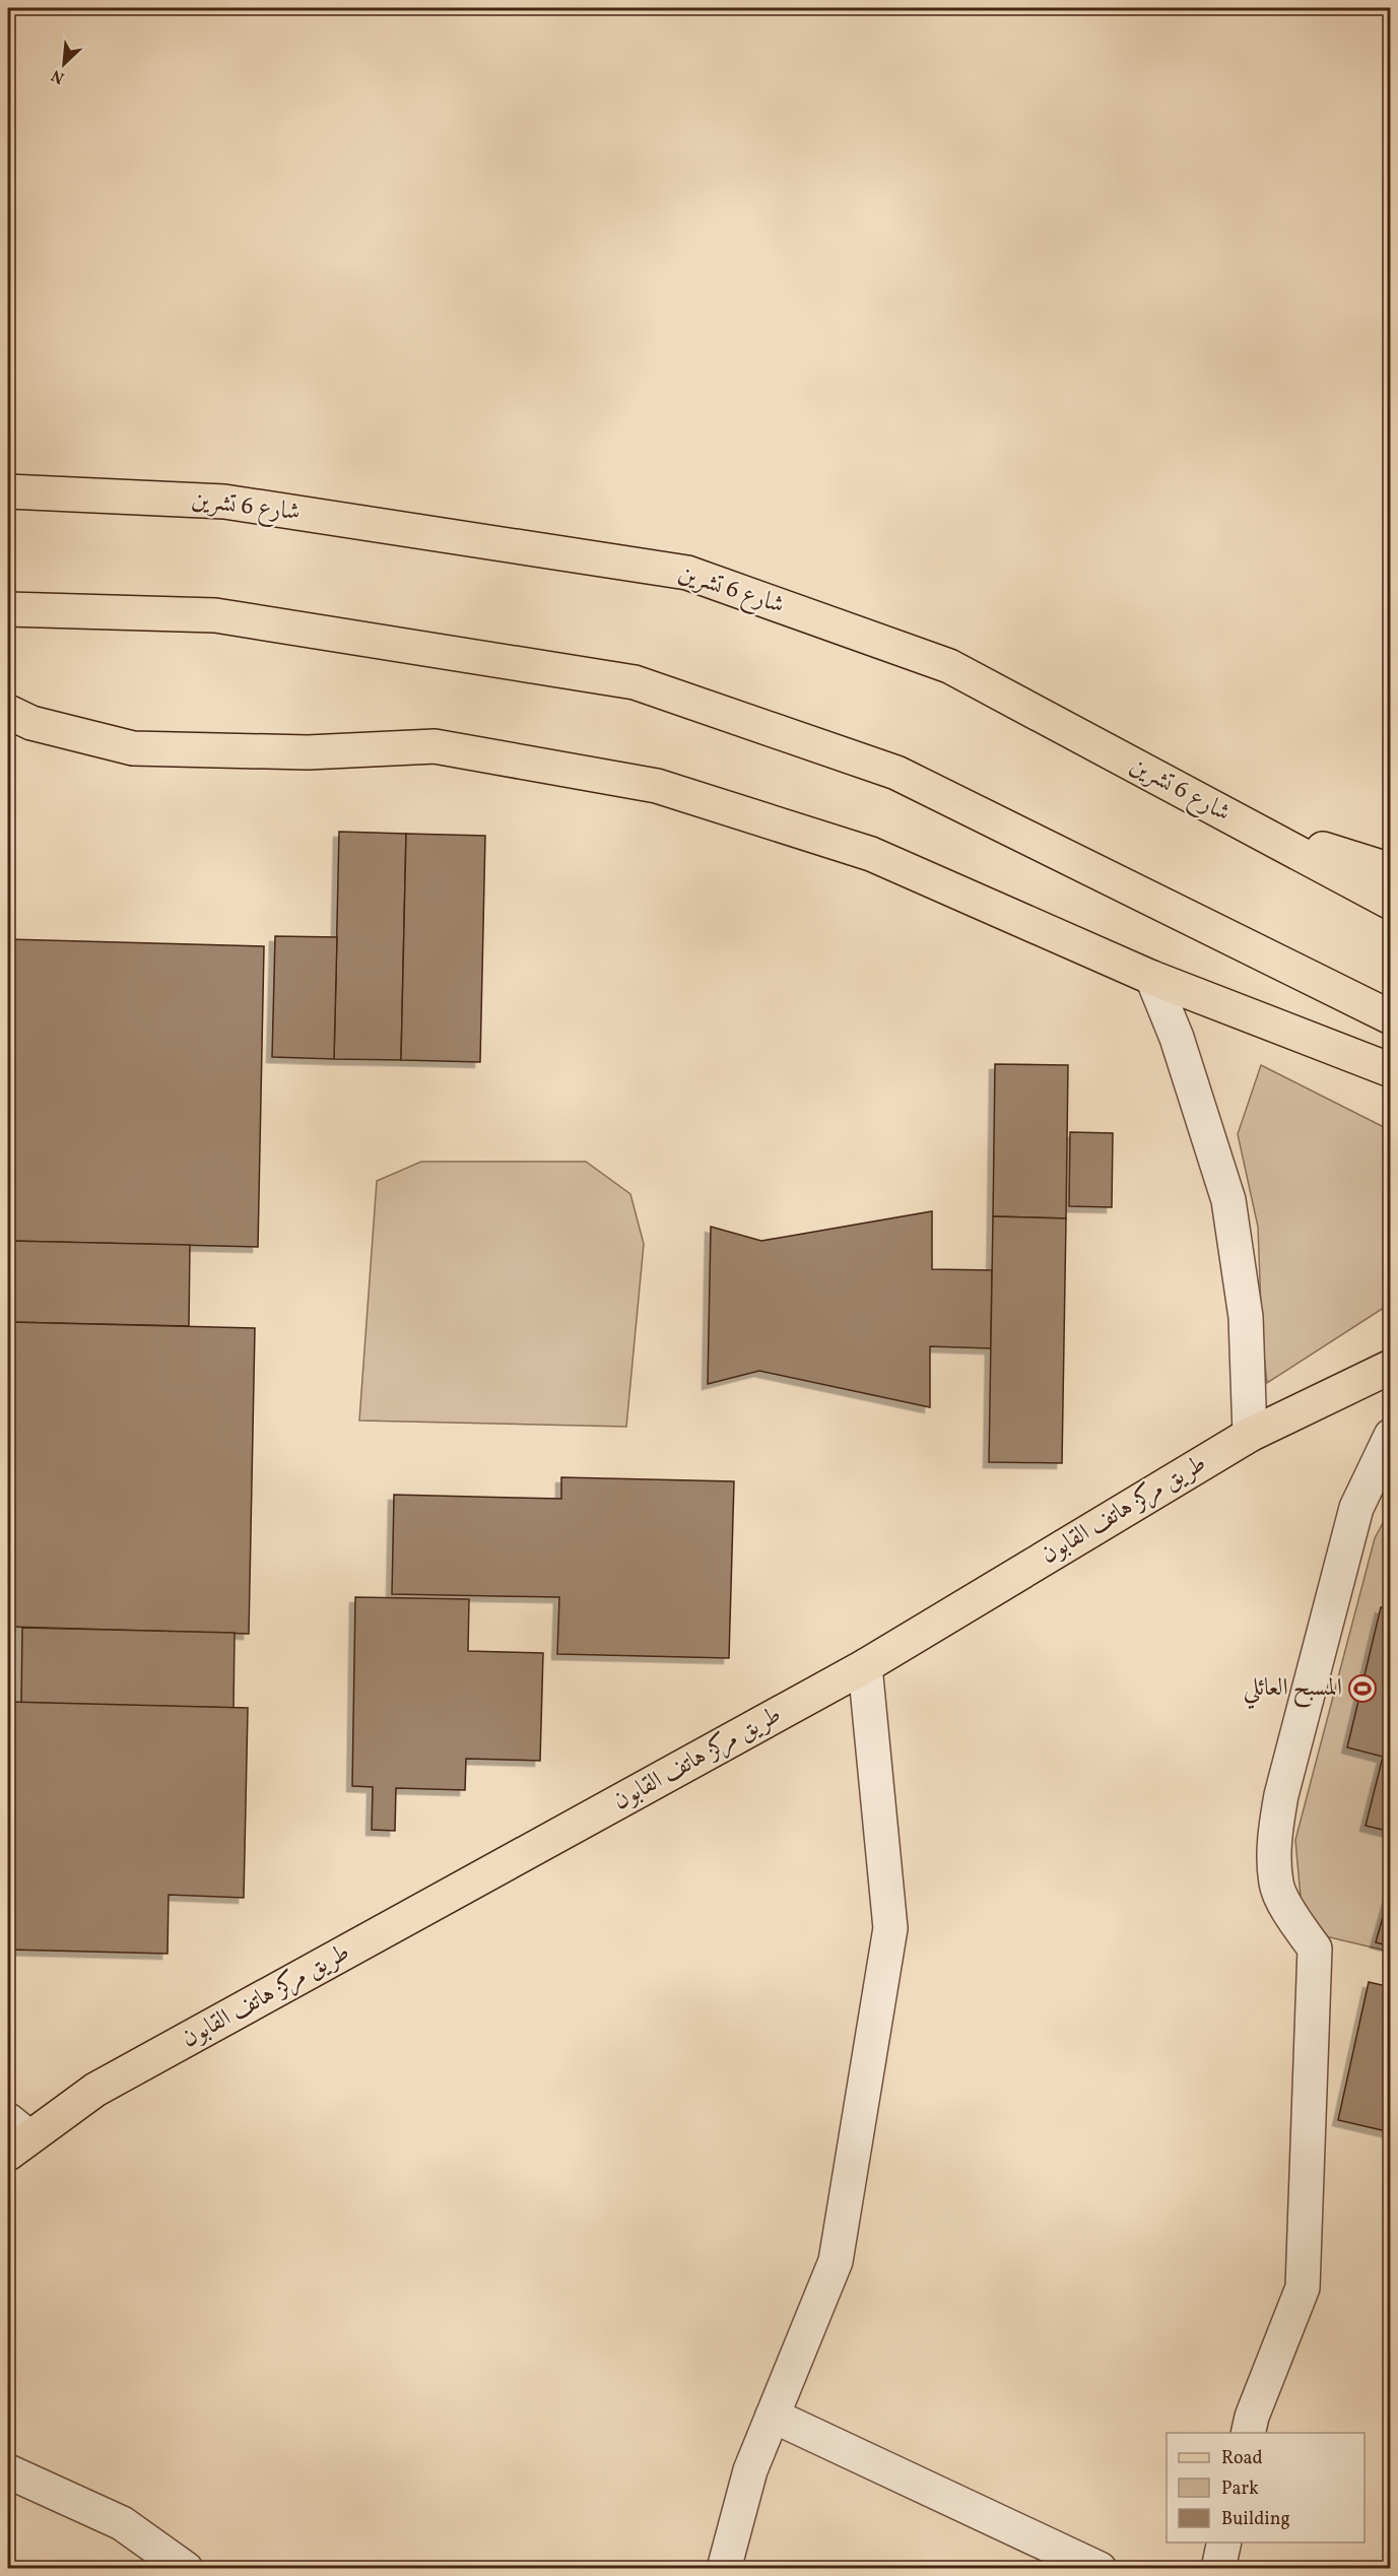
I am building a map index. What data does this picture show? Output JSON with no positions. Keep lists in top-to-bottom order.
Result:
{
  "streets": {
    "main road": ["شارع 6 تشرين", "طريق مركز هاتف القابون"]
  },
  "places": {
    "sports": ["المسبح العائلي"]
  },
  "legend": ["Road", "Park", "Building"],
  "north": "bottom left"
}
